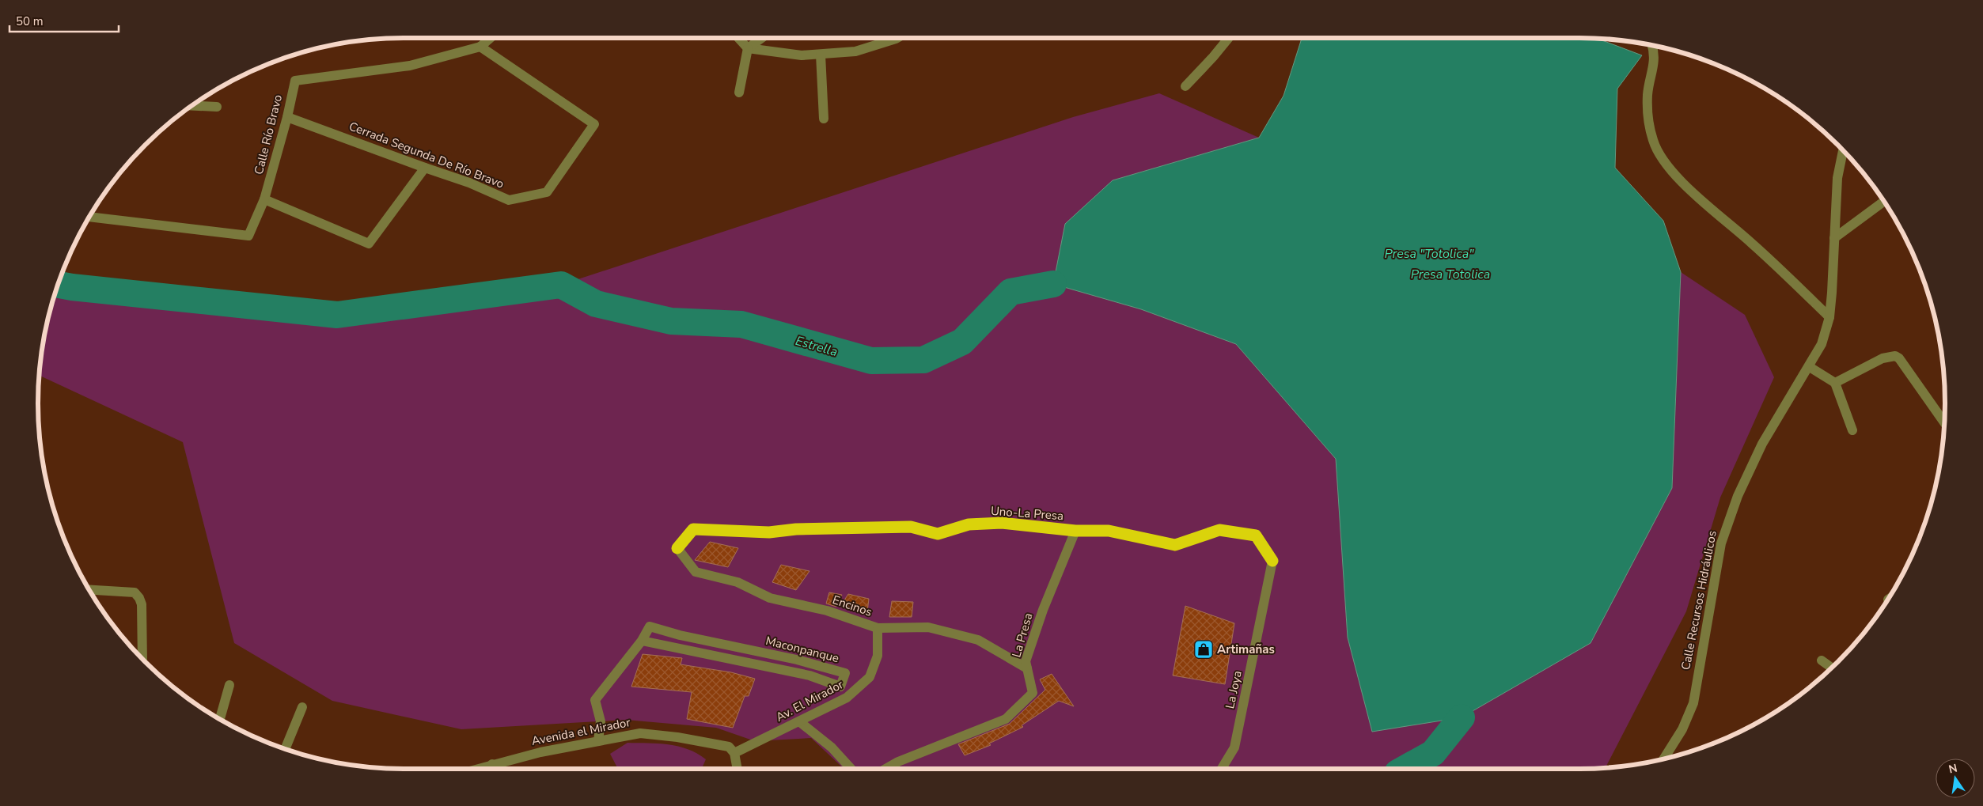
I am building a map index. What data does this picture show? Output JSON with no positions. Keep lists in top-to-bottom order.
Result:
{
  "streets": {
    "highway": ["Uno-La Presa"],
    "street": [
      "Calle Río Bravo",
      "Cerrada Segunda De Río Bravo",
      "Calle Recursos Hidráulicos",
      "Encinos",
      "La Presa",
      "Maconpanque",
      "La Joya",
      "Av. El Mirador",
      "Avenida el Mirador"
    ]
  },
  "crossings": [
    ["Calle Río Bravo", "Cerrada Segunda De Río Bravo"],
    ["Uno-La Presa", "Encinos"],
    ["Uno-La Presa", "La Presa"],
    ["Uno-La Presa", "La Joya"],
    ["Encinos", "La Presa"],
    ["Encinos", "Av. El Mirador"],
    ["Av. El Mirador", "Avenida el Mirador"]
  ],
  "water": ["Presa \"Totolica\"", "Presa Totolica", "Estrella"],
  "places": {
    "shop": ["Artimañas"]
  },
  "scale_bar": "50 m",
  "north": "top"
}
